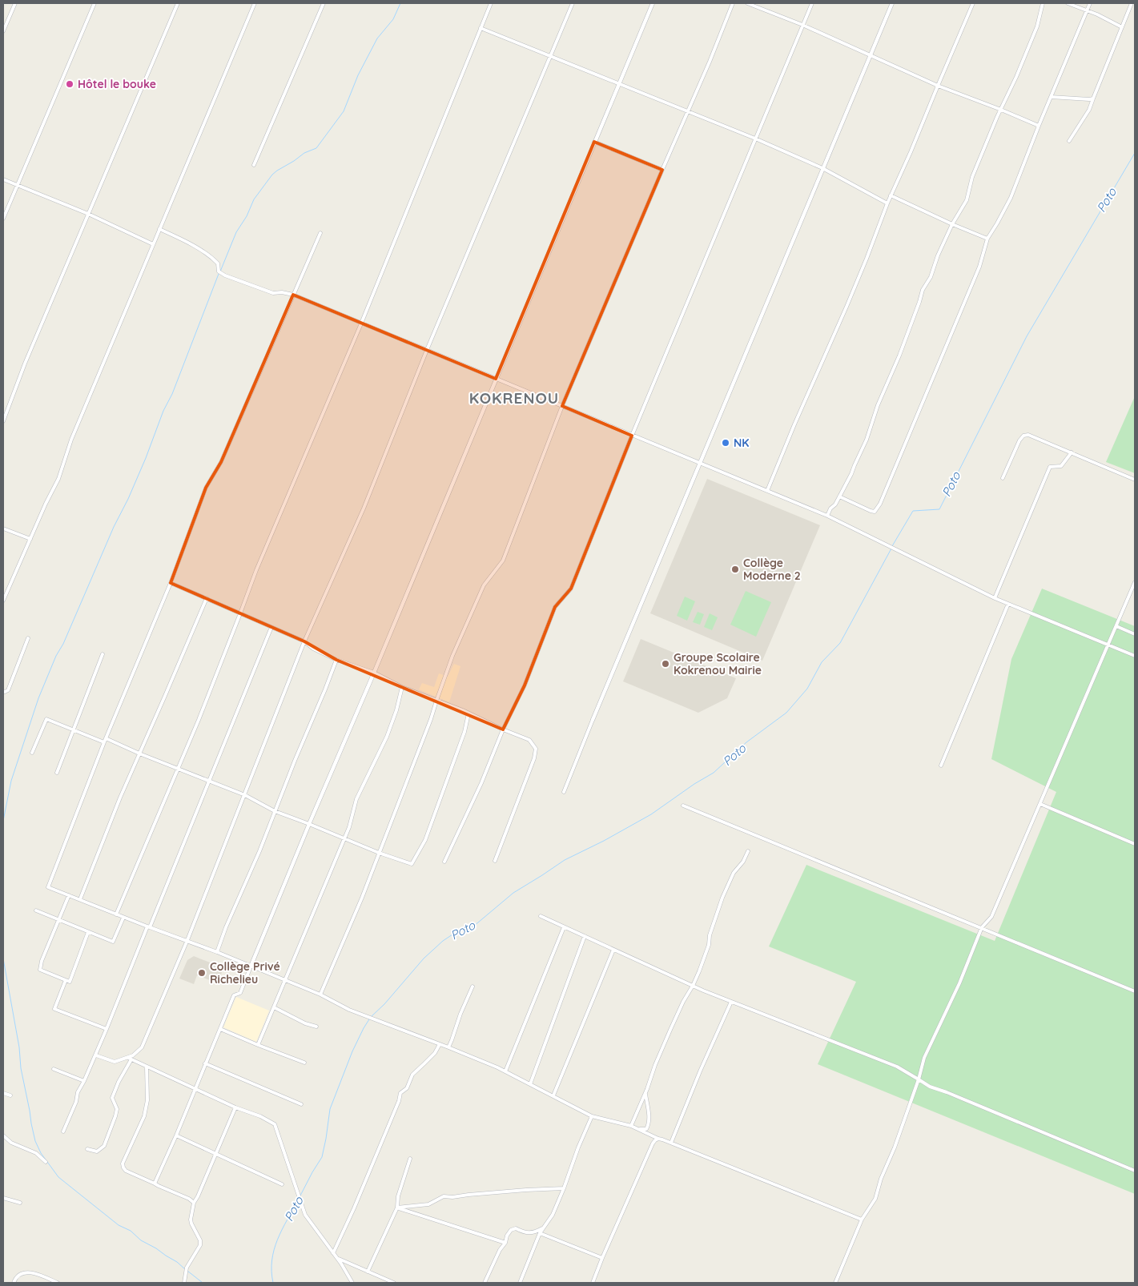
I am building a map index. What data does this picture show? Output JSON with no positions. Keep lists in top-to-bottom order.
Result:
{
  "districts": ["KOKRENOU"],
  "water": ["Poto"],
  "places": [
    "Hôtel le bouke",
    "NK",
    "Collège Moderne 2",
    "Groupe Scolaire Kokrenou Mairie",
    "Collège Privé Richelieu"
  ]
}
